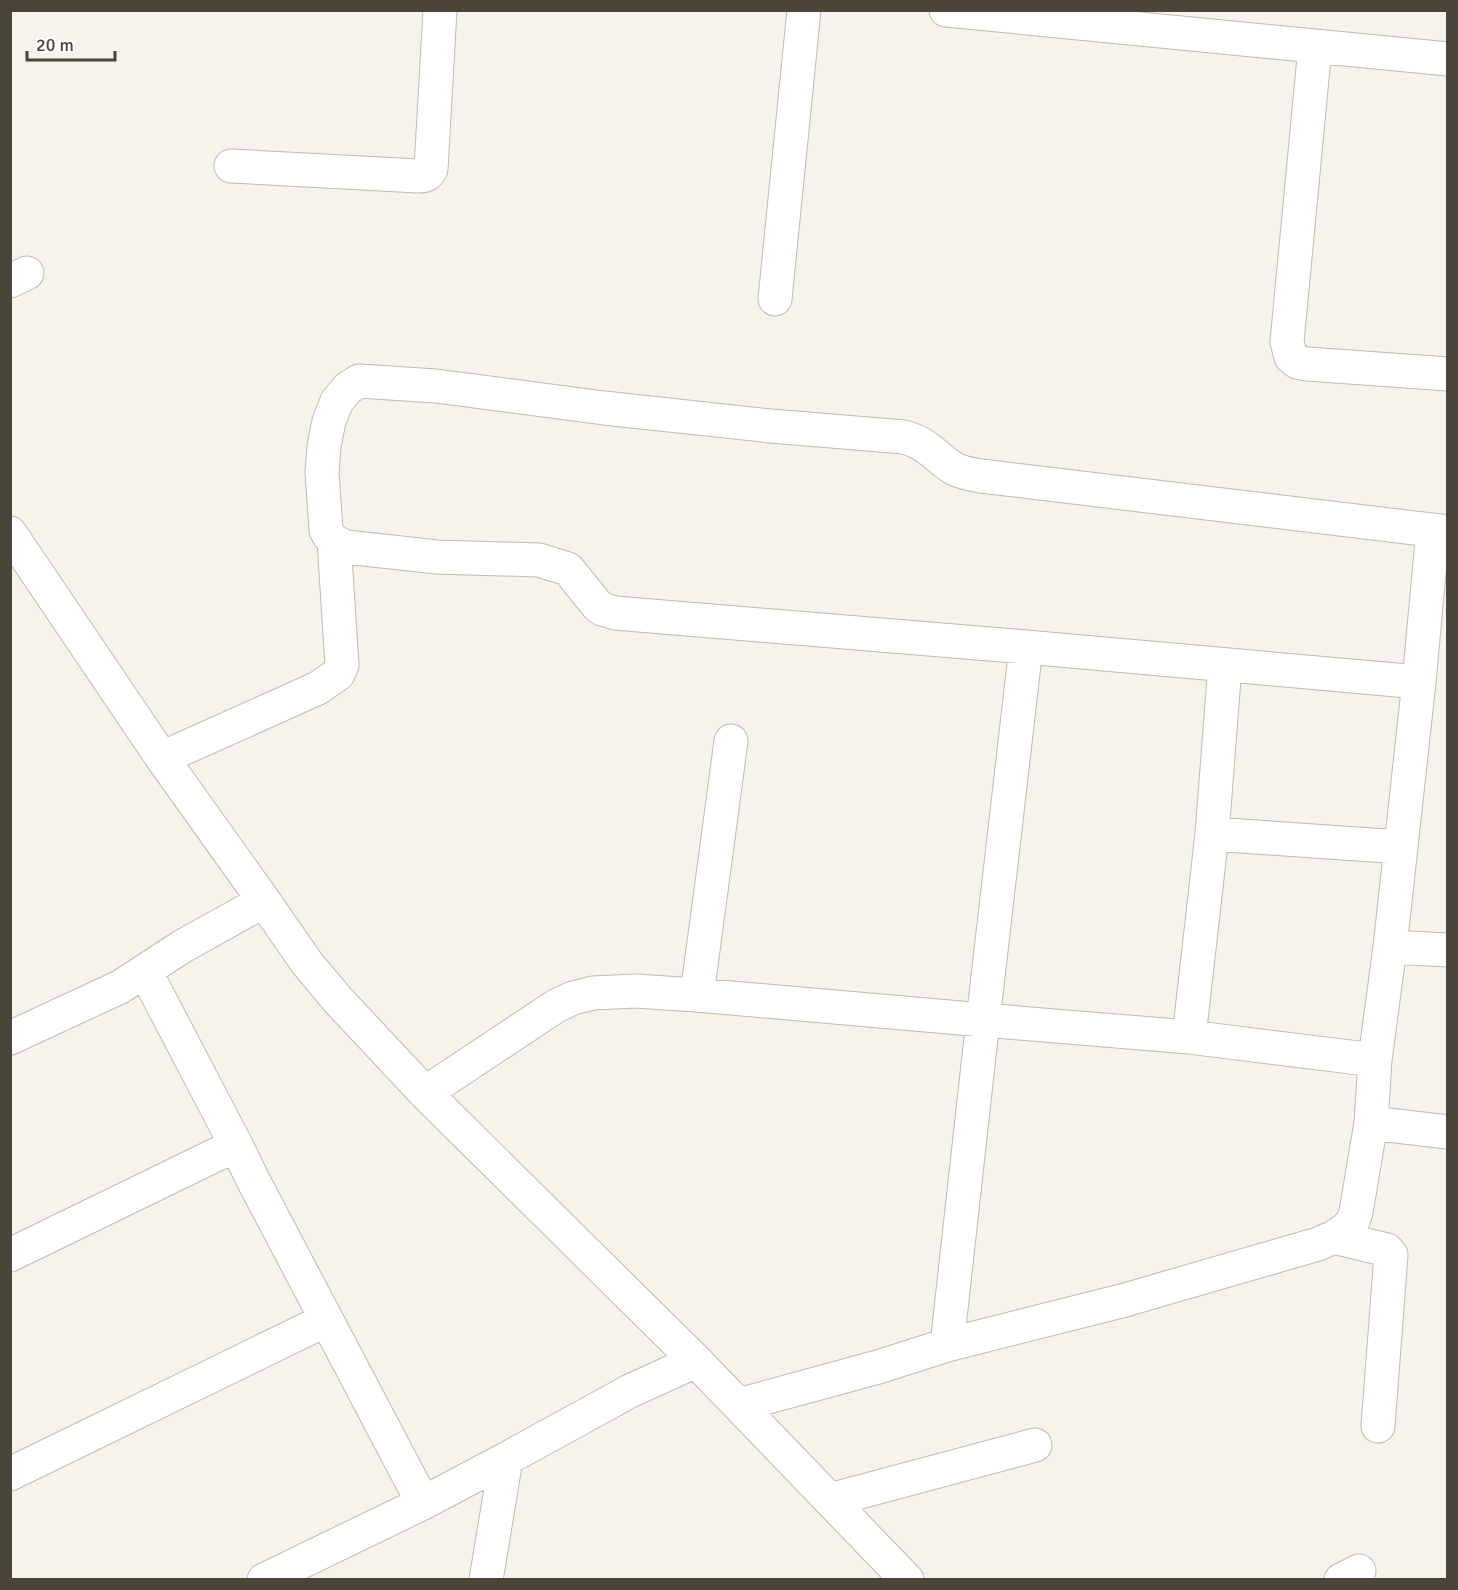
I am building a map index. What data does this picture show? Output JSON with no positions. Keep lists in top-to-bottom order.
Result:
{
  "scale_bar": "20 m"
}
